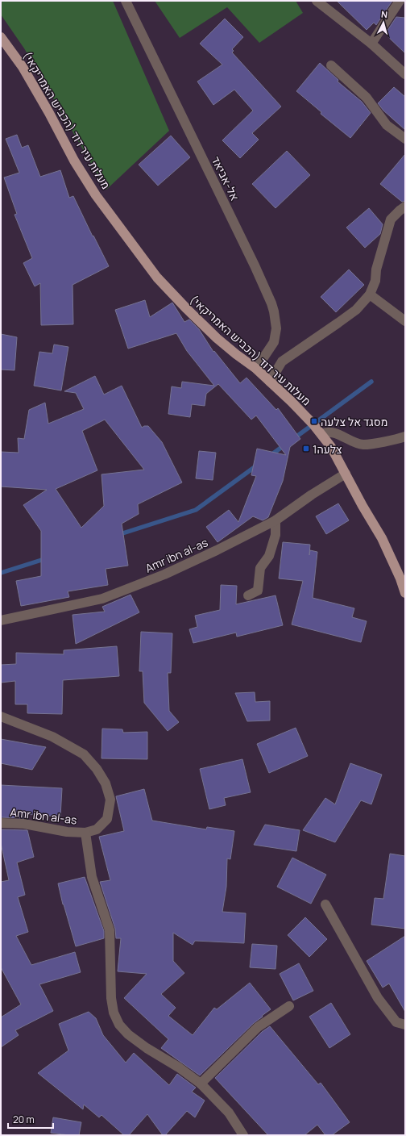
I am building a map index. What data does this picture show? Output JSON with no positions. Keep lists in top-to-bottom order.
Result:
{
  "streets": {
    "main road": ["מעלות עיר דוד (הכביש האמריקאי)"],
    "street": ["אל-אביאד", "Amr ibn al-as"]
  },
  "crossings": [
    ["מעלות עיר דוד (הכביש האמריקאי)", "אל-אביאד"],
    ["מעלות עיר דוד (הכביש האמריקאי)", "Amr ibn al-as"]
  ],
  "places": {
    "transit": ["מסגד אל צלעה", "צלעה1"]
  },
  "scale_bar": "20 m",
  "north": "top"
}
